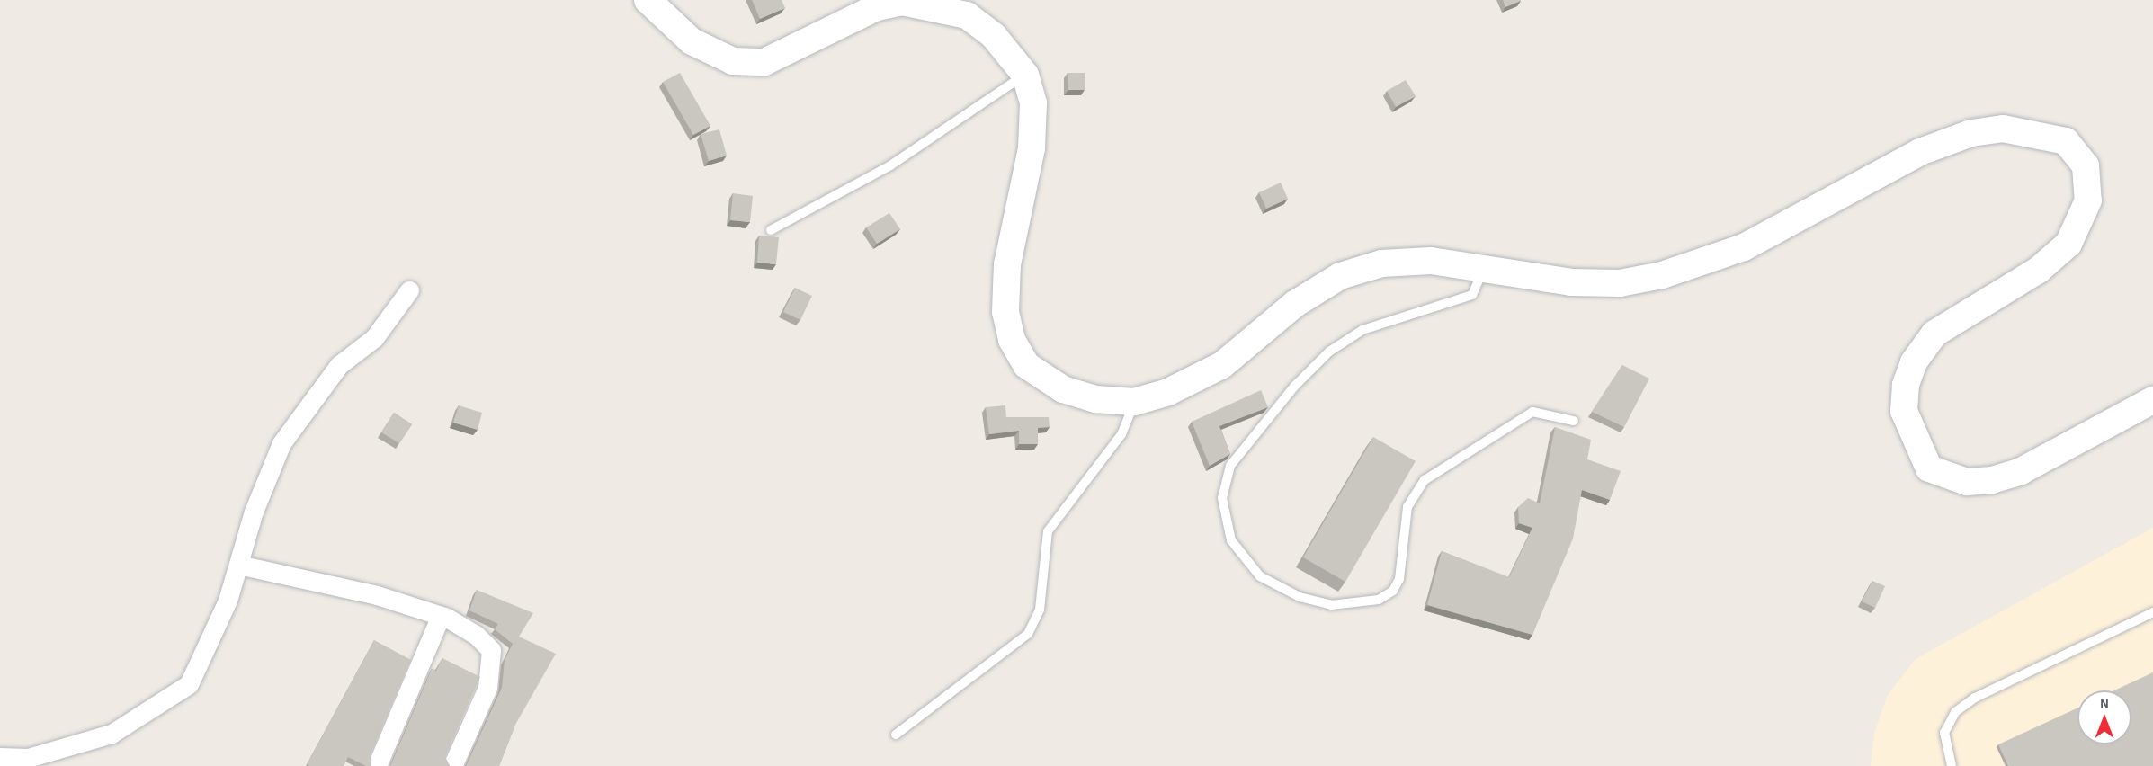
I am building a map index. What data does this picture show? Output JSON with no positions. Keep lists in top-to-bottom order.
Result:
{
  "north": "top"
}
